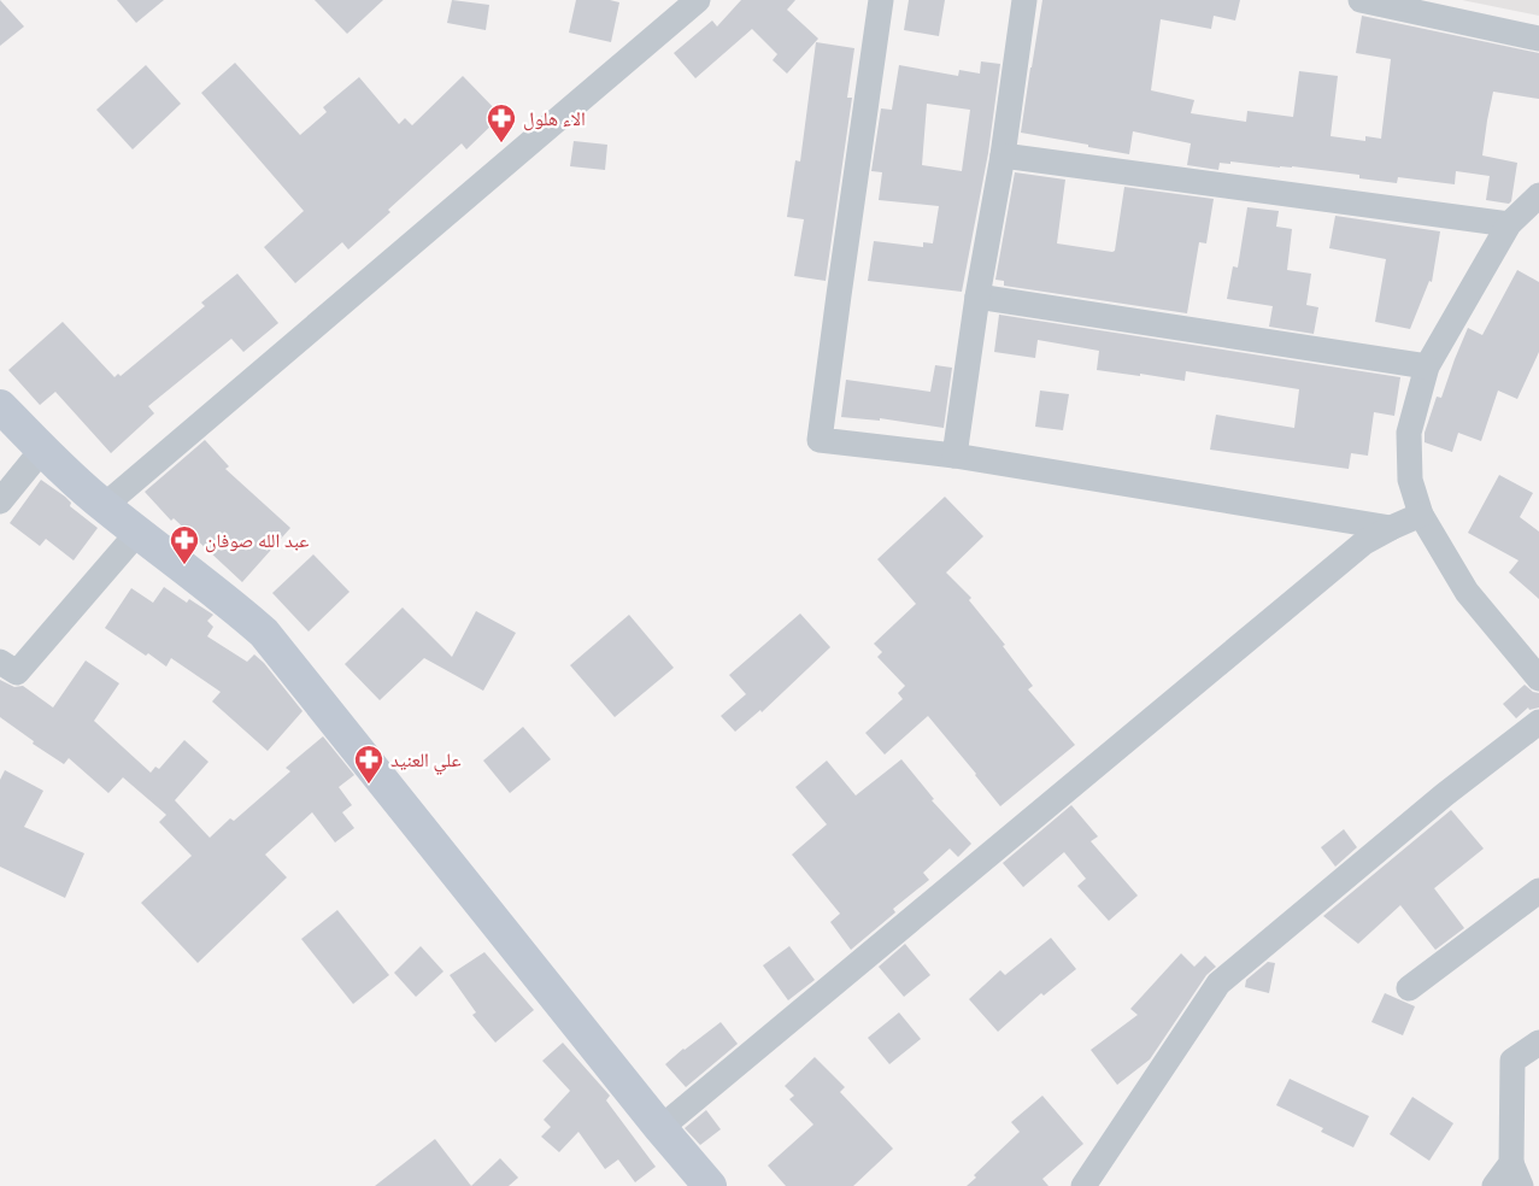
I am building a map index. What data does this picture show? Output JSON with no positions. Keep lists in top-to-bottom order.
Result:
{
  "places": {
    "pharmacy": ["الاء هلول", "عبد الله صوفان", "علي العنيد"]
  }
}
